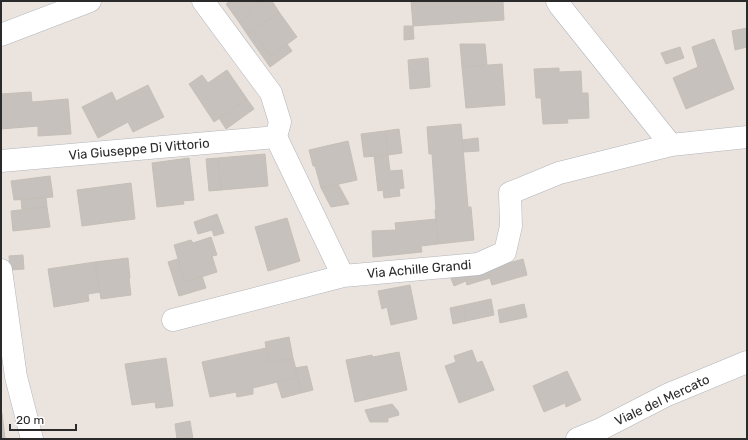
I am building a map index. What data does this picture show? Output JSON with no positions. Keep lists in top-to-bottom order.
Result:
{
  "streets": {
    "street": ["Via Giuseppe Di Vittorio", "Via Achille Grandi", "Viale del Mercato"]
  },
  "scale_bar": "20 m"
}
